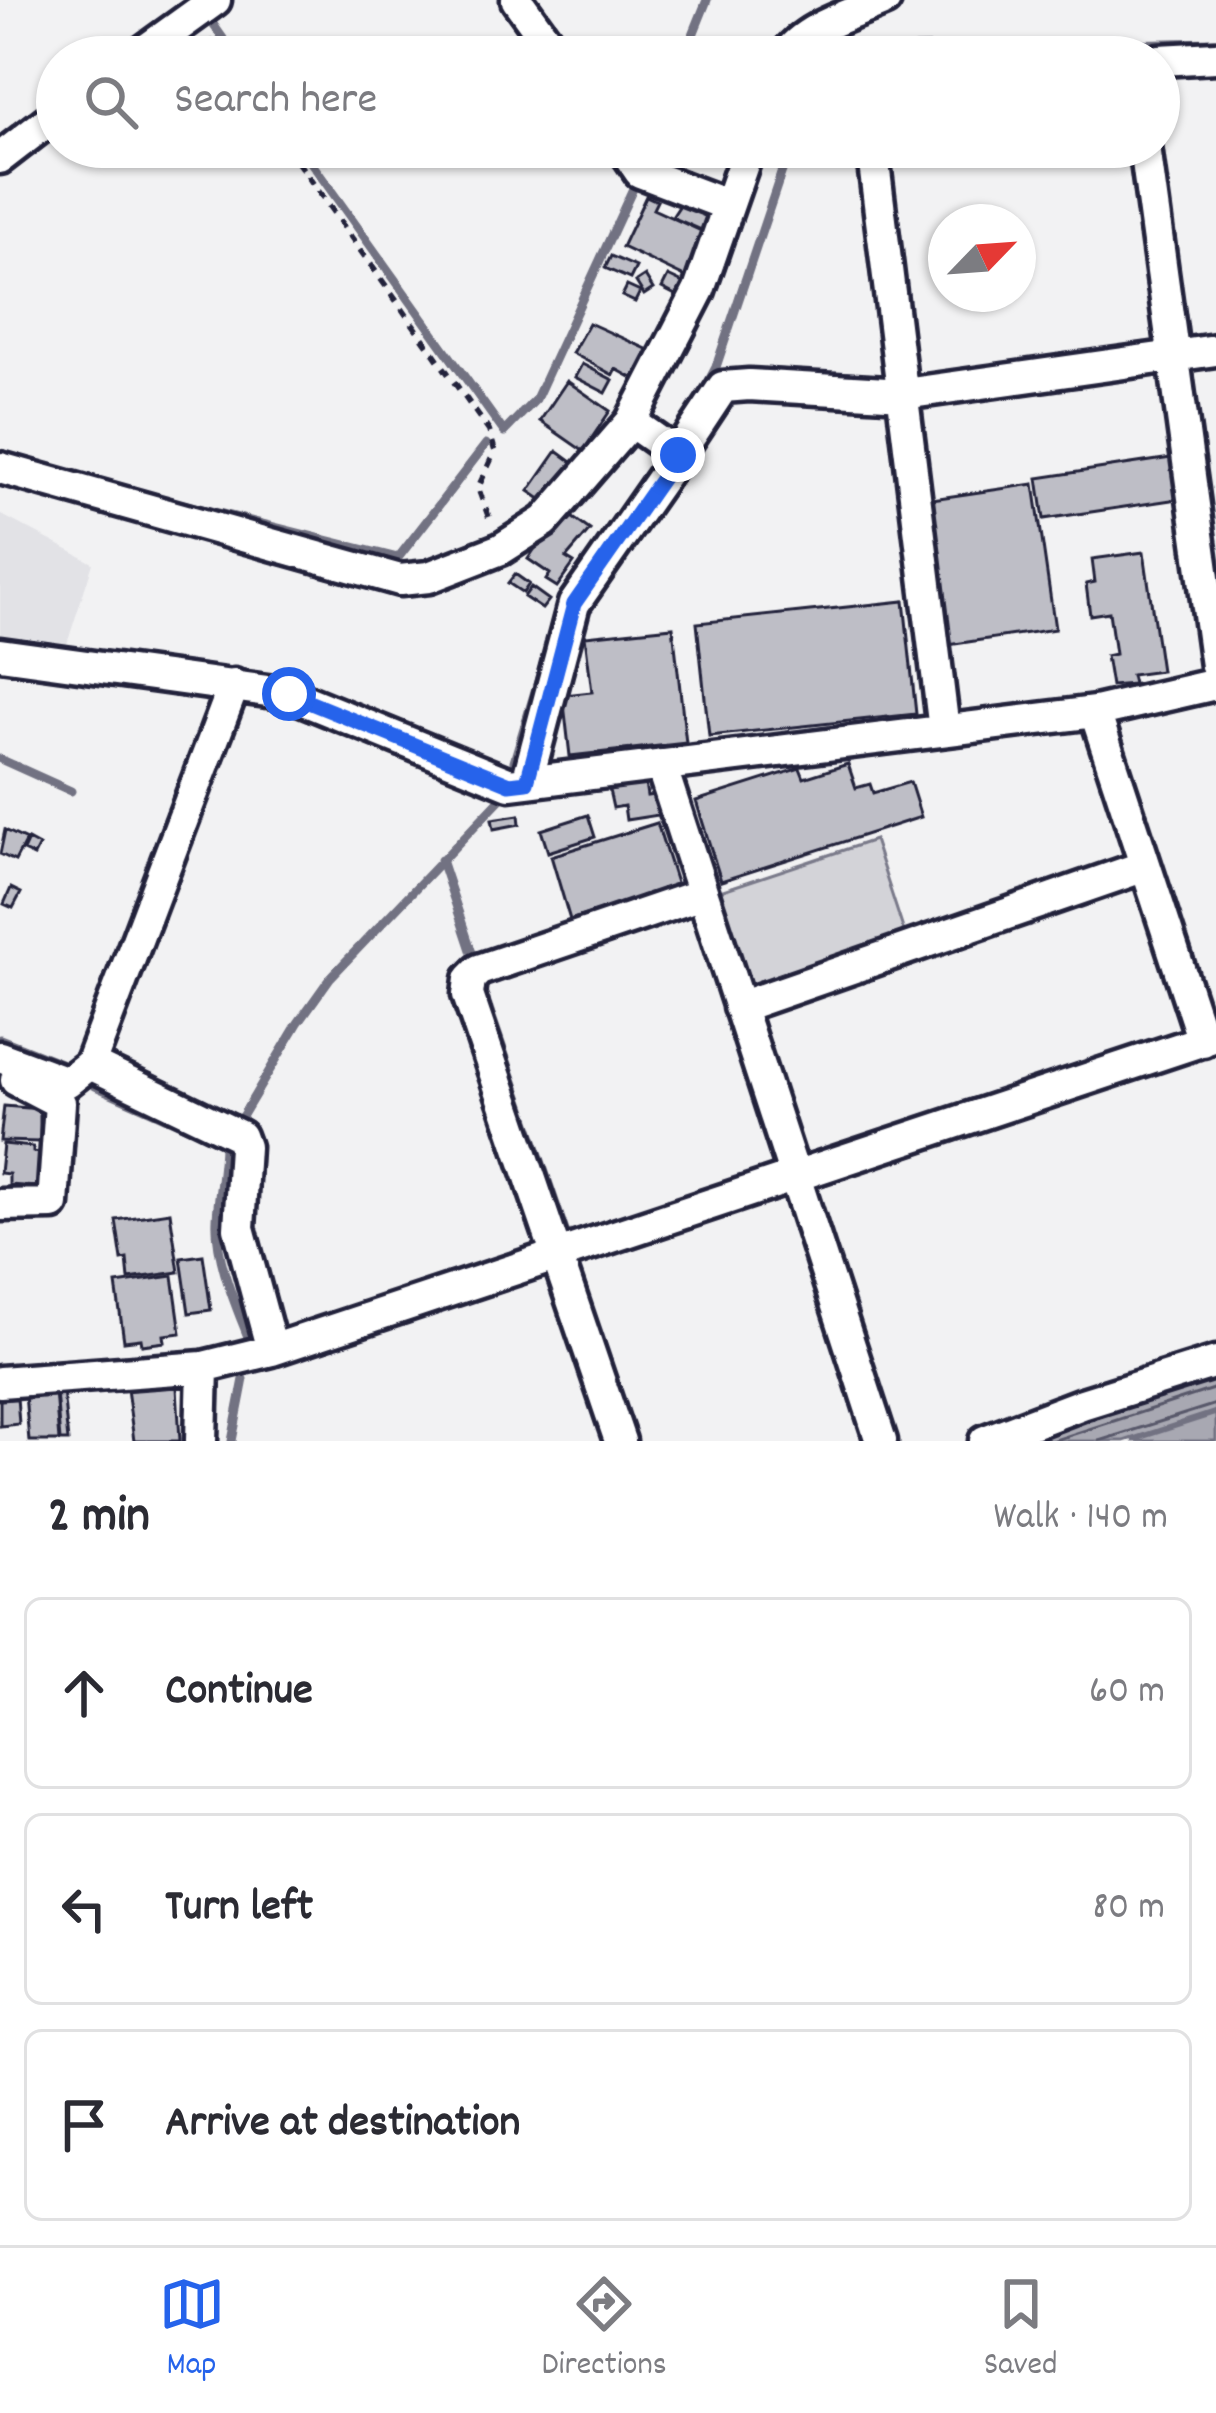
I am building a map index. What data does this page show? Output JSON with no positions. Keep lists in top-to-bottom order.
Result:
{
  "north": "top right",
  "page": {
    "search": "Search here",
    "heading": ["2 min", "Walk · 140 m"],
    "list": [
      ["Continue", "60 m"],
      ["Turn left", "80 m"],
      "Arrive at destination"
    ],
    "nav": ["Map", "Directions", "Saved"]
  }
}
